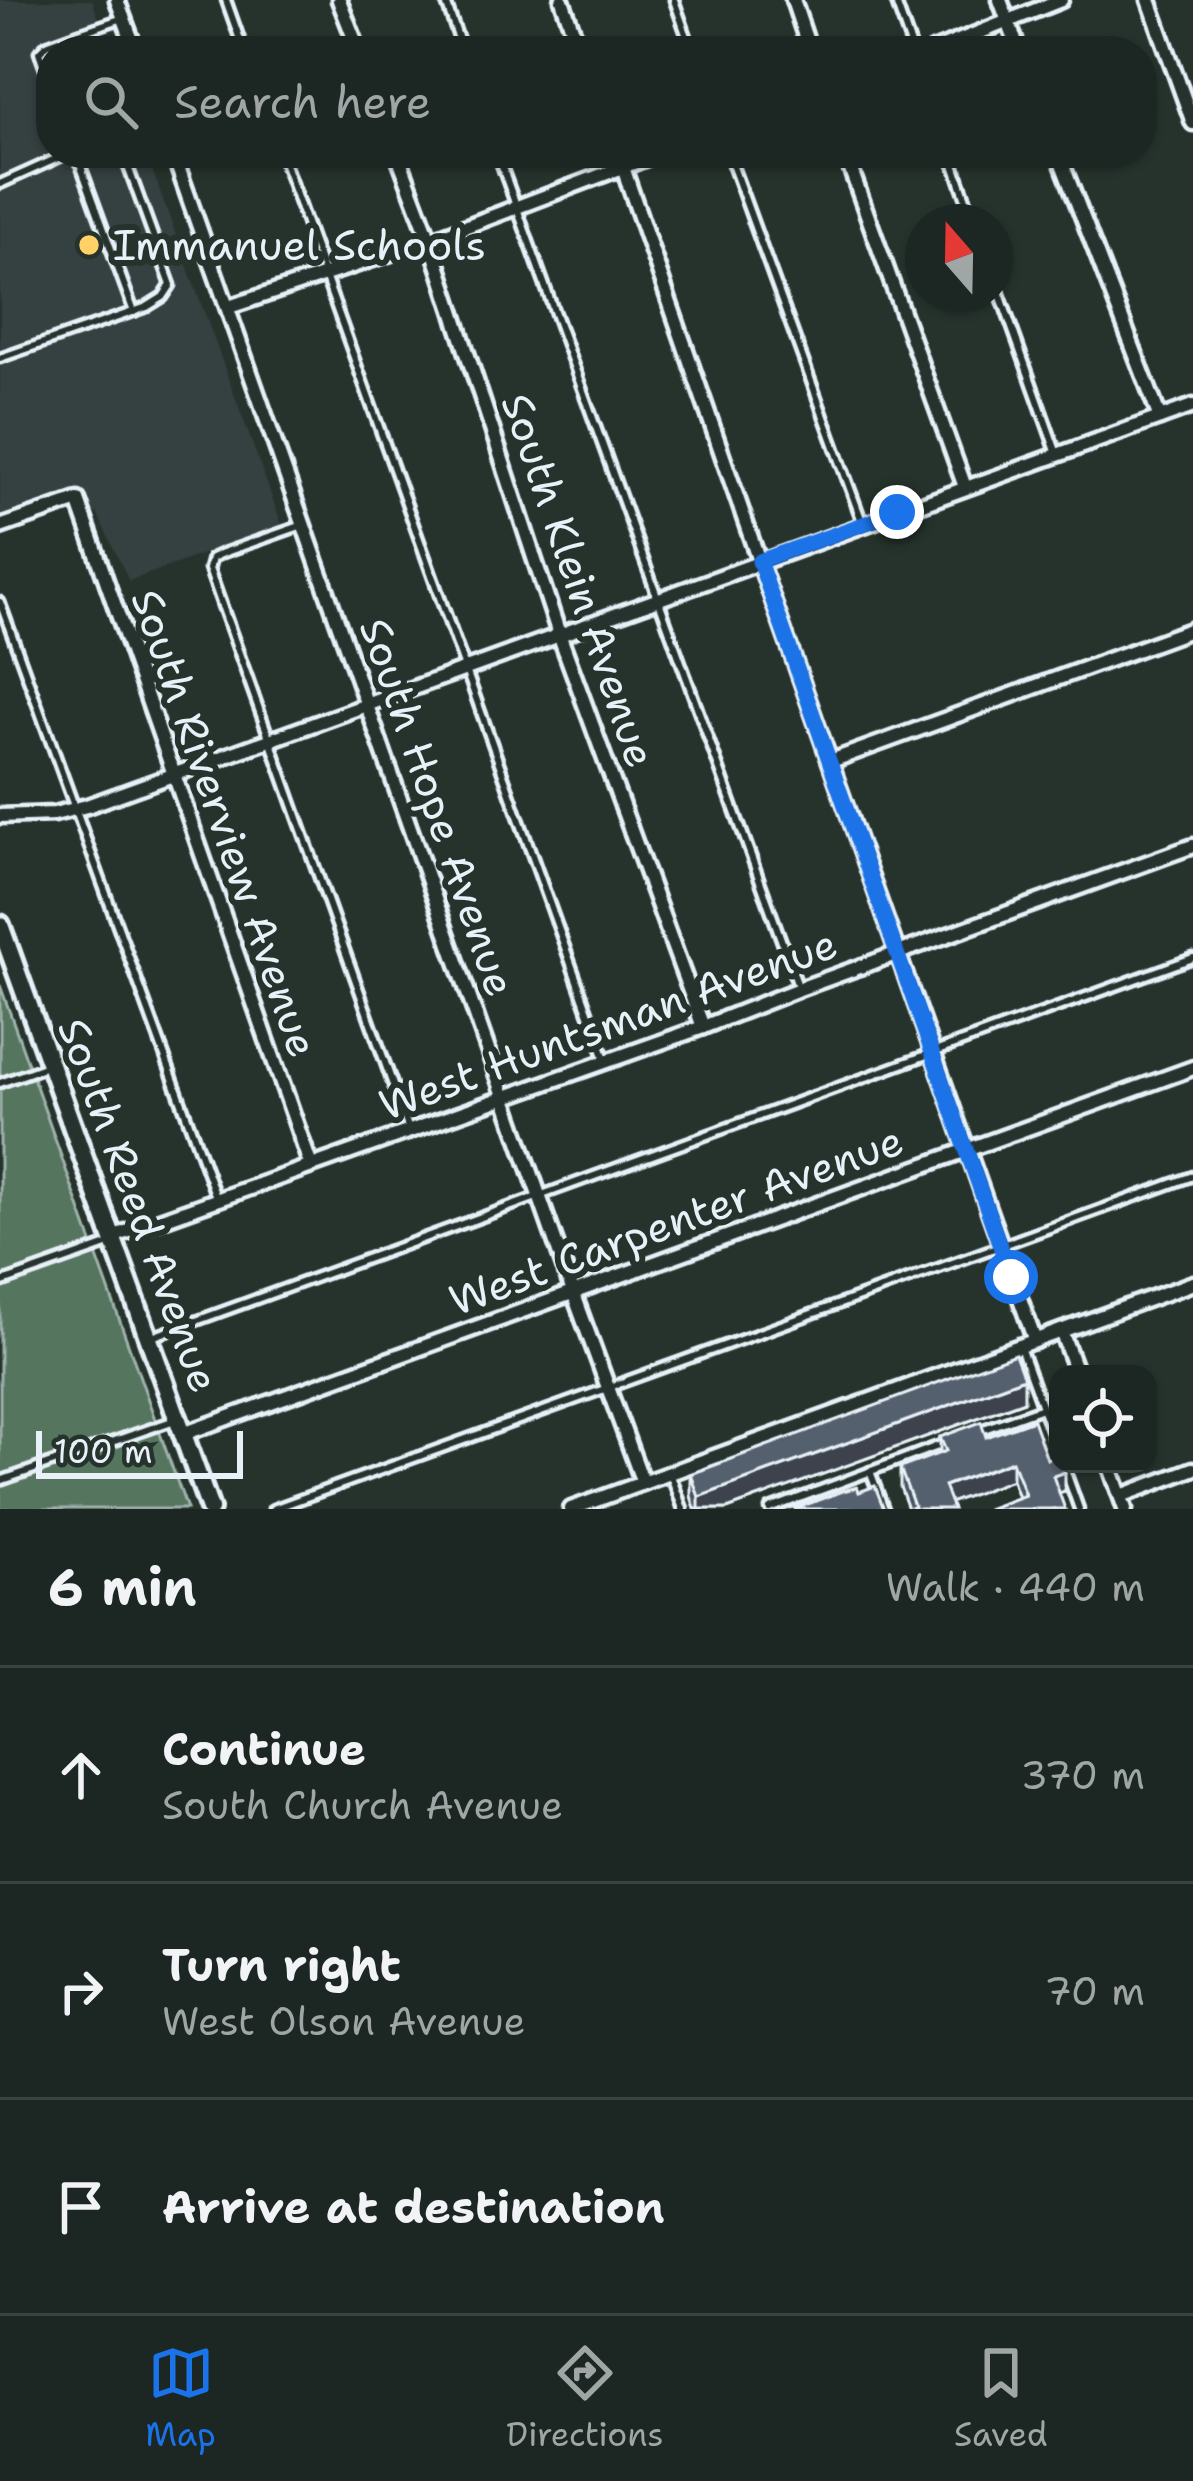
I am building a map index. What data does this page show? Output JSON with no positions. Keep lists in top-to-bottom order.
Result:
{
  "streets": {
    "street": [
      "South Klein Avenue",
      "South Hope Avenue",
      "South Riverview Avenue",
      "West Huntsman Avenue",
      "South Reed Avenue",
      "West Carpenter Avenue"
    ]
  },
  "crossings": [
    ["South Klein Avenue", "West Huntsman Avenue"],
    ["South Hope Avenue", "West Huntsman Avenue"],
    ["South Hope Avenue", "West Carpenter Avenue"],
    ["South Riverview Avenue", "West Huntsman Avenue"],
    ["West Huntsman Avenue", "South Reed Avenue"],
    ["South Reed Avenue", "West Carpenter Avenue"]
  ],
  "places": ["Immanuel Schools"],
  "scale_bar": "100 m",
  "north": "top",
  "page": {
    "search": "Search here",
    "scale": "100 m",
    "heading": ["6 min", "Walk · 440 m"],
    "list": [
      ["Continue", "South Church Avenue", "370 m"],
      ["Turn right", "West Olson Avenue", "70 m"],
      "Arrive at destination"
    ],
    "nav": ["Map", "Directions", "Saved"]
  }
}
